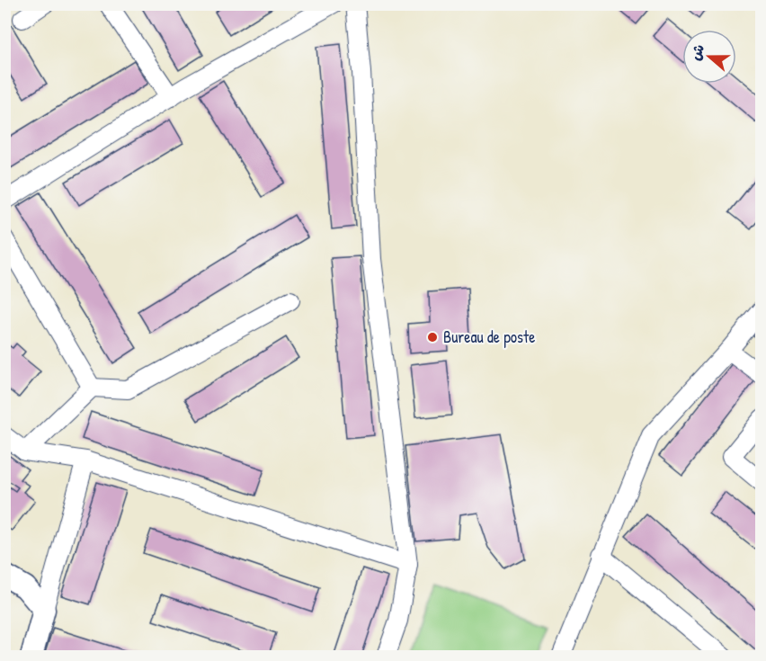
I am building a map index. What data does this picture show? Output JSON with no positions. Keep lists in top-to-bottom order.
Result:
{
  "places": ["Bureau de poste"],
  "north": "left"
}
